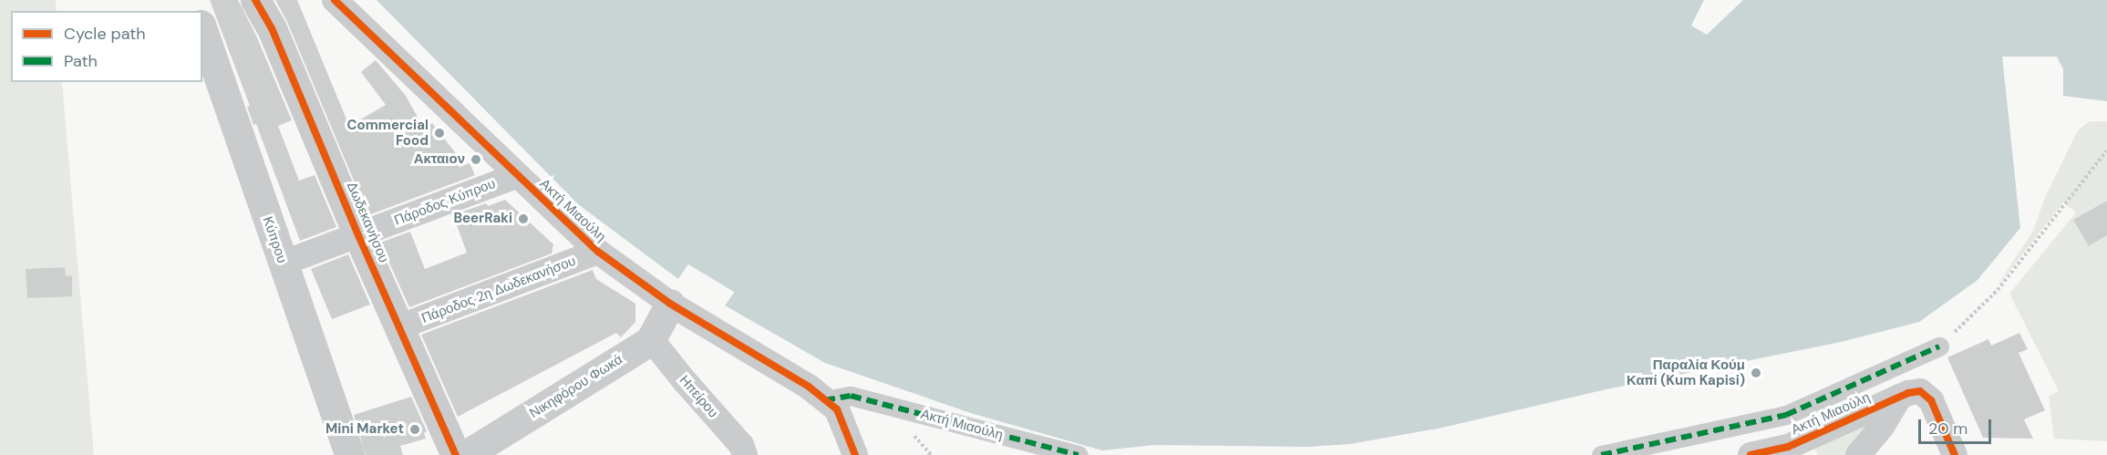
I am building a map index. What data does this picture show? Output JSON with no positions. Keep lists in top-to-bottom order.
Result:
{
  "streets": {
    "street": [
      "Πάροδος Κύπρου",
      "Ακτή Μιαούλη",
      "Δωδεκανήσου",
      "Κύπρου",
      "Πάροδος 2η Δωδεκανήσου",
      "Νικηφόρου Φωκά",
      "Ηπείρου"
    ]
  },
  "crossings": [
    ["Πάροδος Κύπρου", "Ακτή Μιαούλη"],
    ["Πάροδος Κύπρου", "Δωδεκανήσου"],
    ["Πάροδος Κύπρου", "Κύπρου"],
    ["Ακτή Μιαούλη", "Πάροδος 2η Δωδεκανήσου"],
    ["Ακτή Μιαούλη", "Νικηφόρου Φωκά"],
    ["Δωδεκανήσου", "Πάροδος 2η Δωδεκανήσου"],
    ["Νικηφόρου Φωκά", "Ηπείρου"]
  ],
  "places": [
    "Commercial Food",
    "Ακταιον",
    "BeerRaki",
    "Παραλία Κούμ Καπί (Kum Kapisi)",
    "Mini Market"
  ],
  "legend": ["Cycle path", "Path"],
  "scale_bar": "20 m"
}
